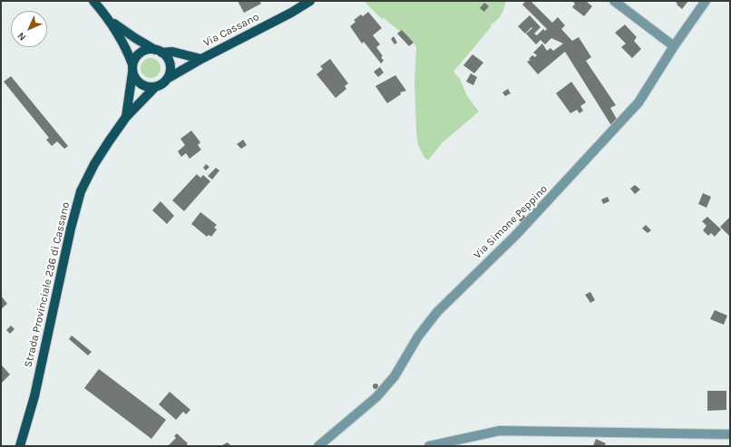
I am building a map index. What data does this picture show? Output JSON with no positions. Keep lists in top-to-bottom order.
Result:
{
  "streets": {
    "main road": ["Via Cassano", "Strada Provinciale 236 di Cassano"],
    "street": ["Via Simone Peppino"]
  },
  "crossings": [
    ["Via Cassano", "Strada Provinciale 236 di Cassano"]
  ],
  "north": "bottom left"
}
